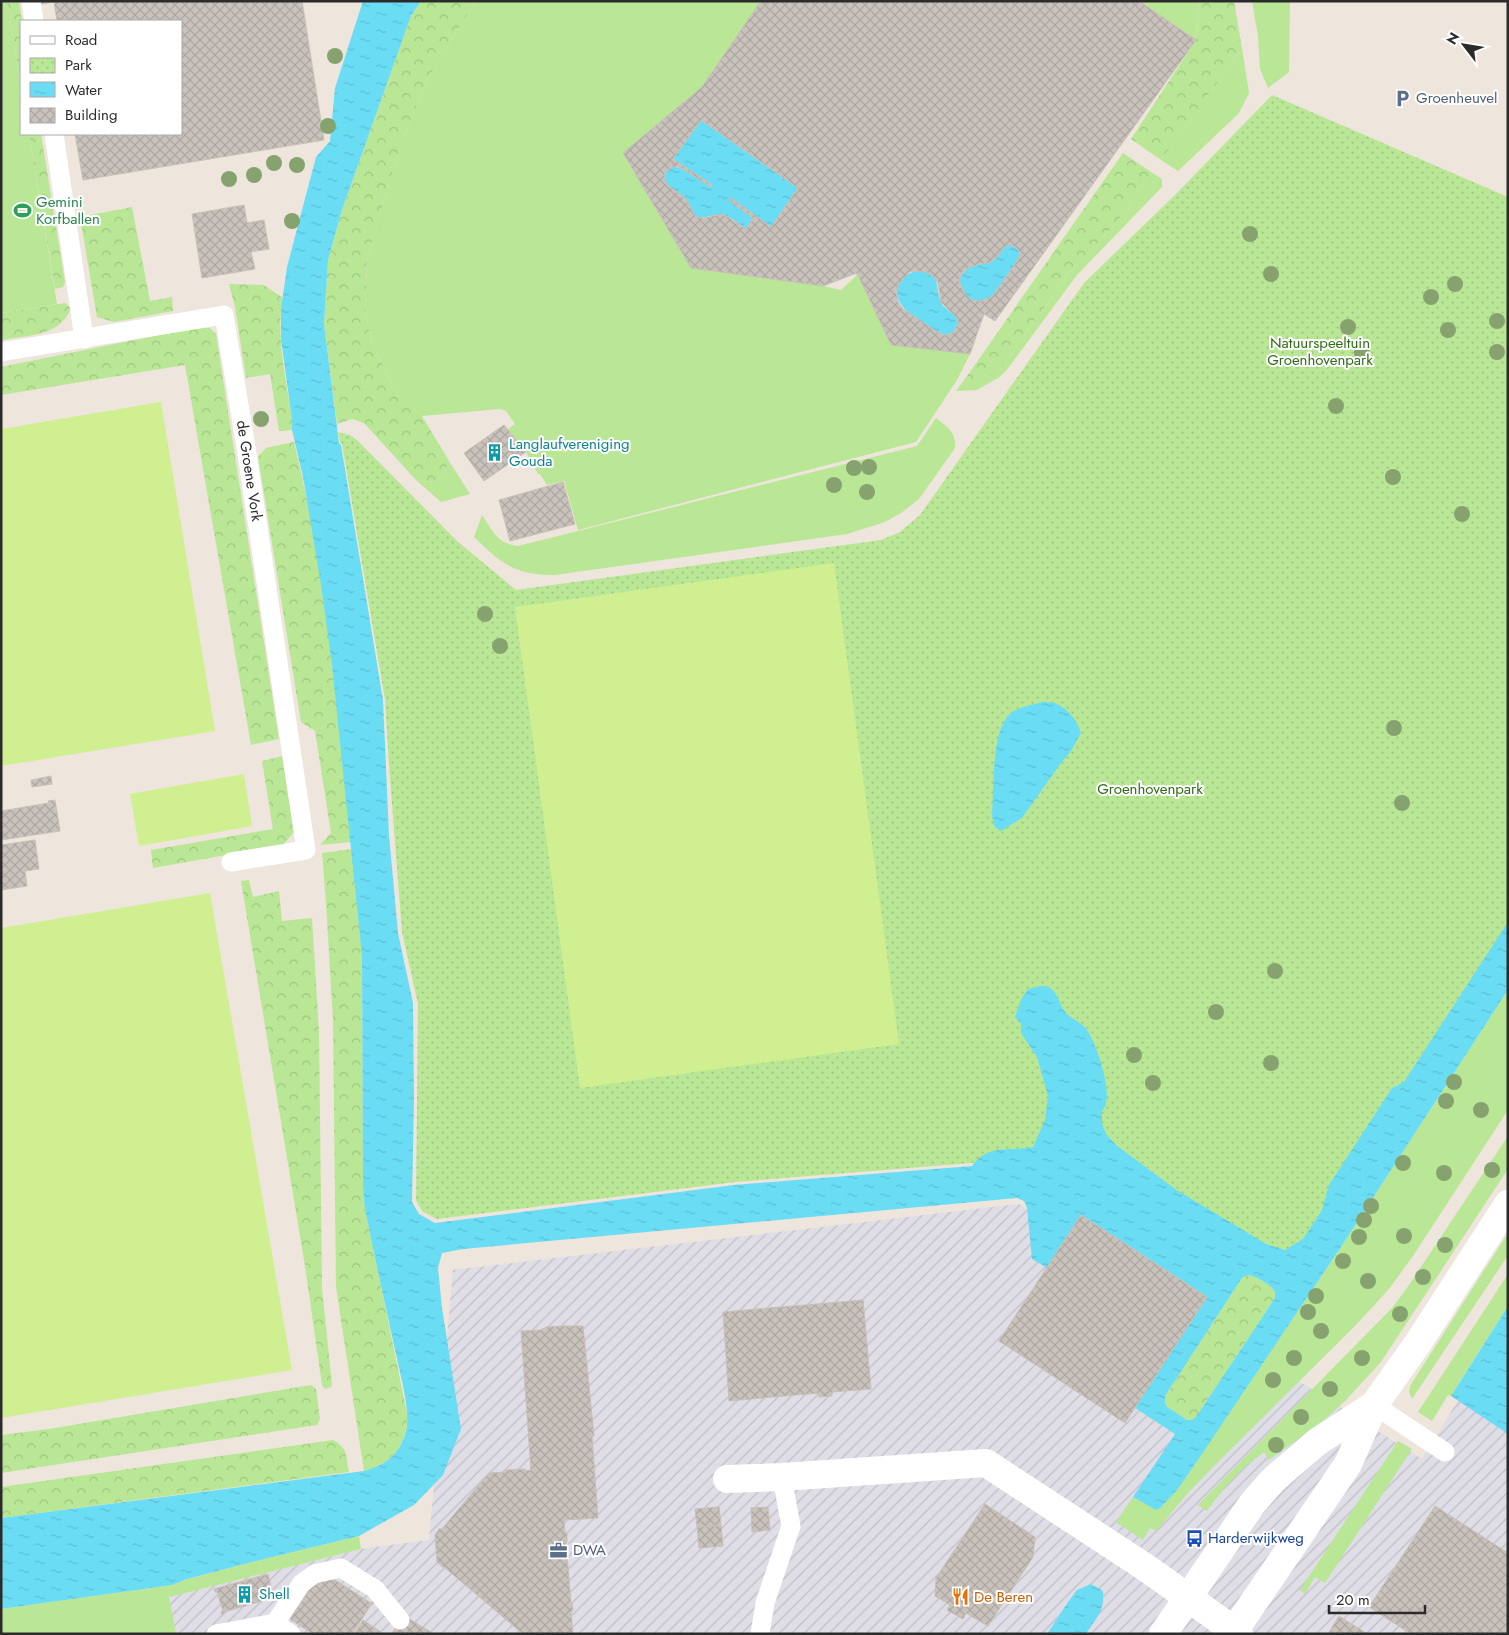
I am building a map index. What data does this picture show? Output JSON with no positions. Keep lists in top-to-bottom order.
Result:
{
  "streets": {
    "lane": ["de Groene Vork"]
  },
  "parks": ["Natuurspeeltuin Groenhovenpark", "Groenhovenpark"],
  "places": {
    "parking": ["Groenheuvel"],
    "sports": ["Gemini Korfballen"],
    "building": ["Langlaufvereniging Gouda", "Shell"],
    "bus stop": ["Harderwijkweg"],
    "office": ["DWA"],
    "restaurant": ["De Beren"]
  },
  "legend": [
    "Road",
    "Park",
    "Water",
    "Building"
  ],
  "scale_bar": "20 m",
  "north": "top left"
}
